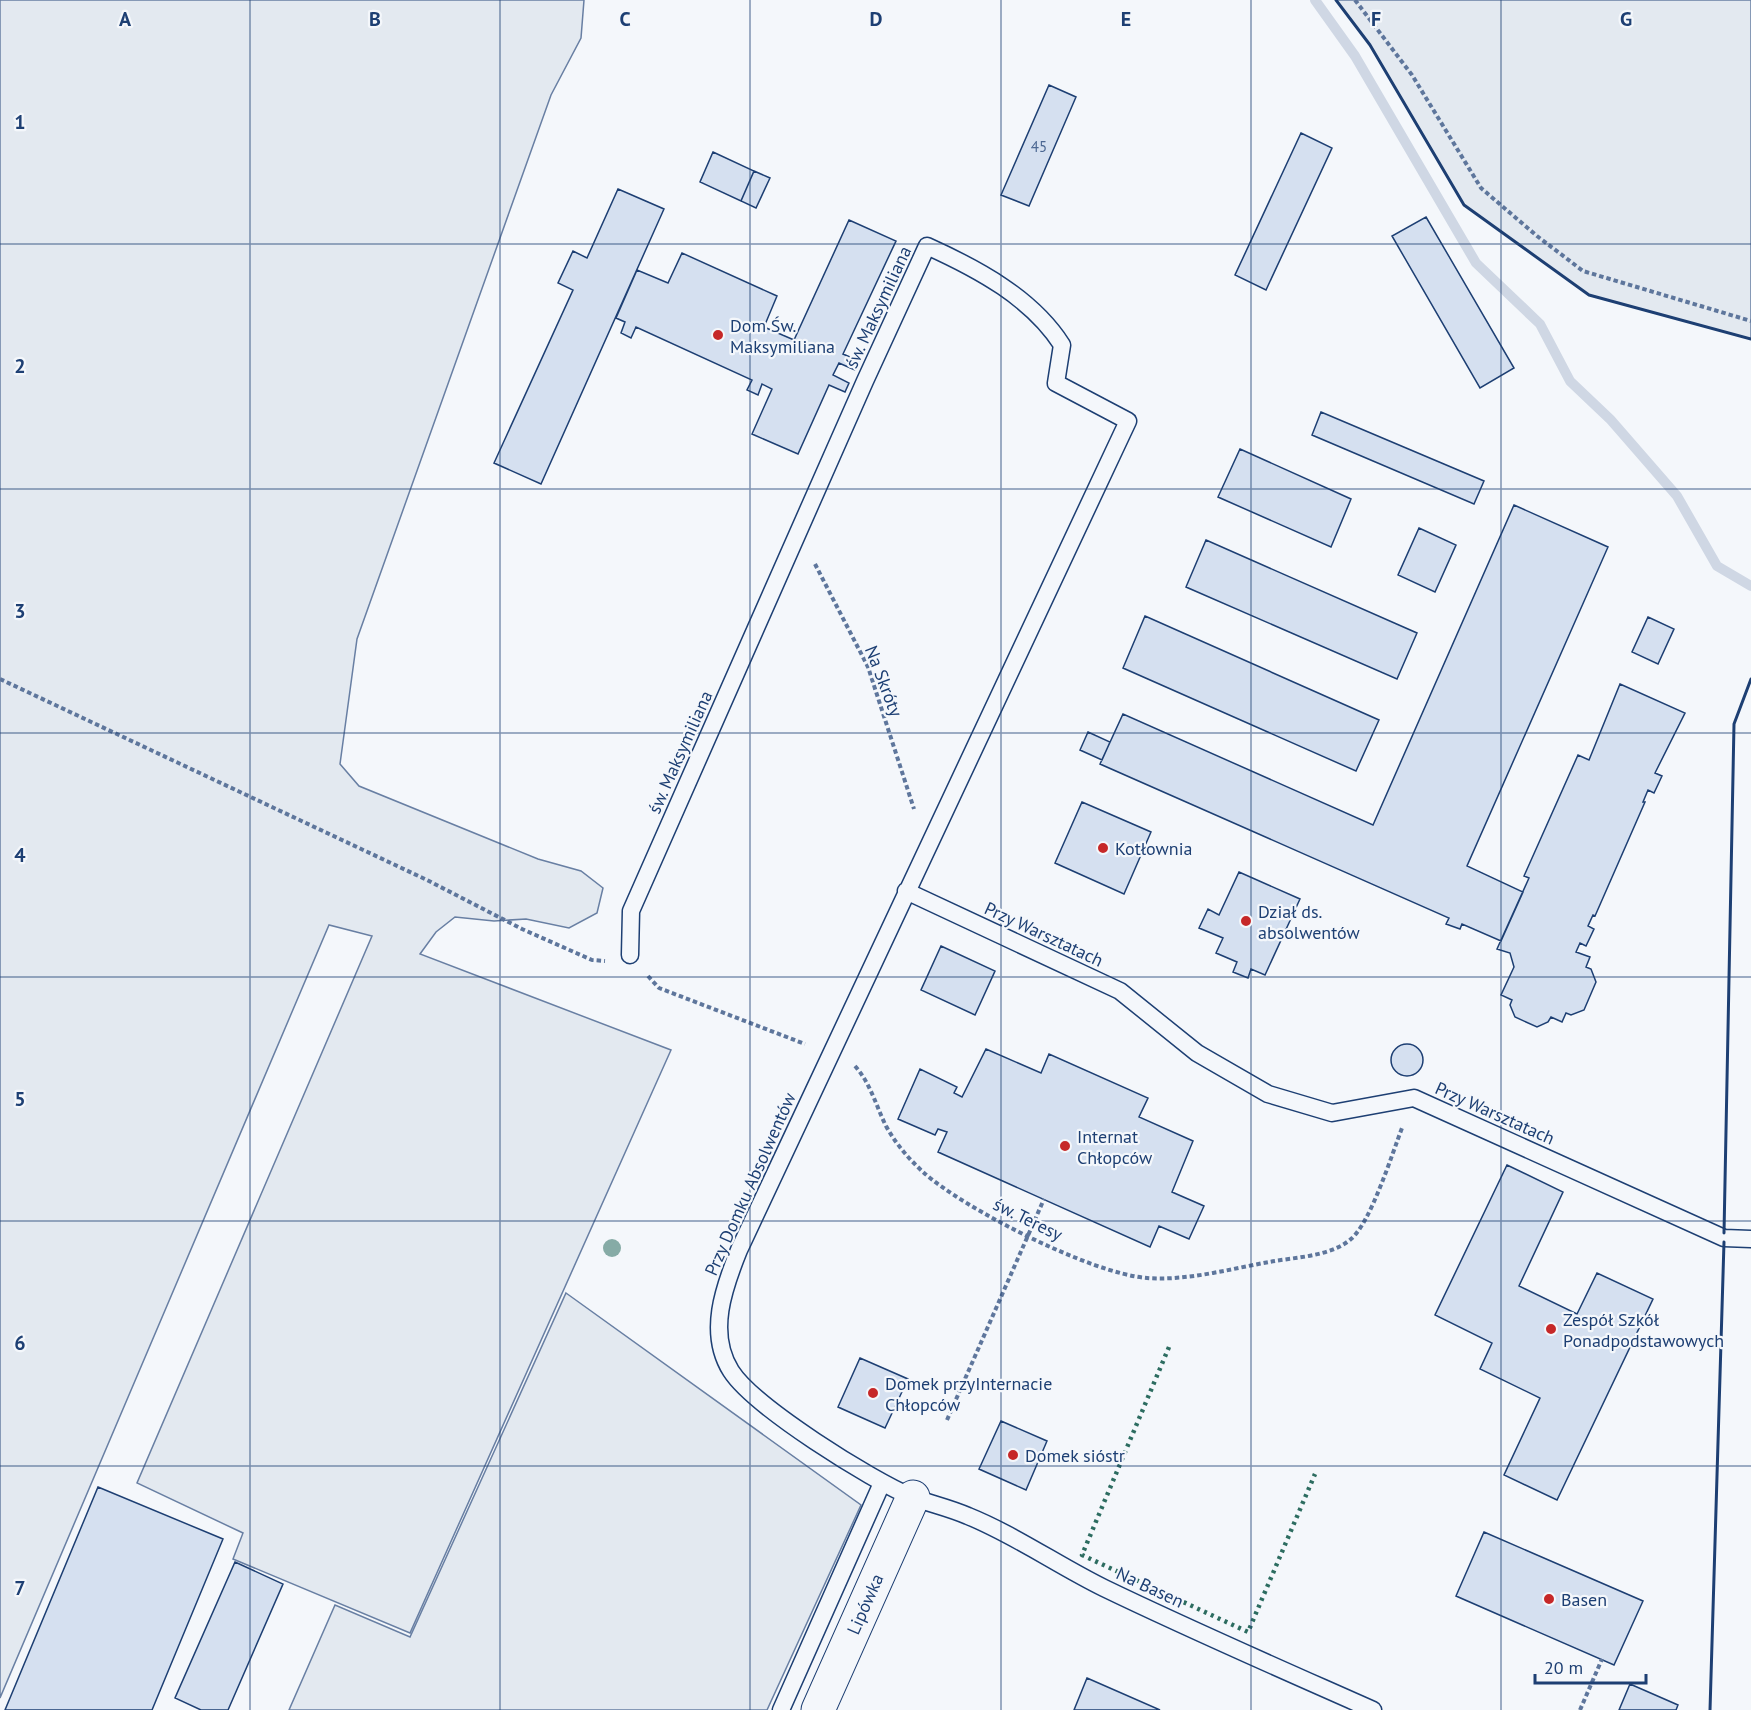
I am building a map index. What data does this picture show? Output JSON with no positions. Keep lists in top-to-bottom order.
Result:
{
  "streets": {
    "street": ["Lipówka"],
    "lane": [
      "św. Maksymiliana",
      "Przy Warsztatach",
      "Przy Domku Absolwentów",
      "Na Basen"
    ],
    "path": ["Na Skróty", "św. Teresy"]
  },
  "crossings": [
    ["św. Maksymiliana", "Na Skróty"],
    ["św. Maksymiliana", "Przy Domku Absolwentów"],
    ["św. Maksymiliana", "św. Teresy"],
    ["Na Skróty", "Przy Domku Absolwentów"],
    ["Przy Warsztatach", "Przy Domku Absolwentów"],
    ["Przy Warsztatach", "św. Teresy"],
    ["Przy Domku Absolwentów", "św. Teresy"],
    ["Przy Domku Absolwentów", "Na Basen"],
    ["Przy Domku Absolwentów", "Lipówka"],
    ["Na Basen", "Lipówka"]
  ],
  "places": [
    "Dom Św. Maksymiliana",
    "Kotłownia",
    "Dział ds. absolwentów",
    "Internat Chłopców",
    "Zespół Szkół Ponadpodstawowych",
    "Domek przyInternacie Chłopców",
    "Domek sióstr",
    "Basen"
  ],
  "house_numbers": ["45"],
  "scale_bar": "20 m",
  "grid": {
    "columns": [
      "A",
      "B",
      "C",
      "D",
      "E",
      "F",
      "G"
    ],
    "rows": [
      "1",
      "2",
      "3",
      "4",
      "5",
      "6",
      "7"
    ]
  }
}
